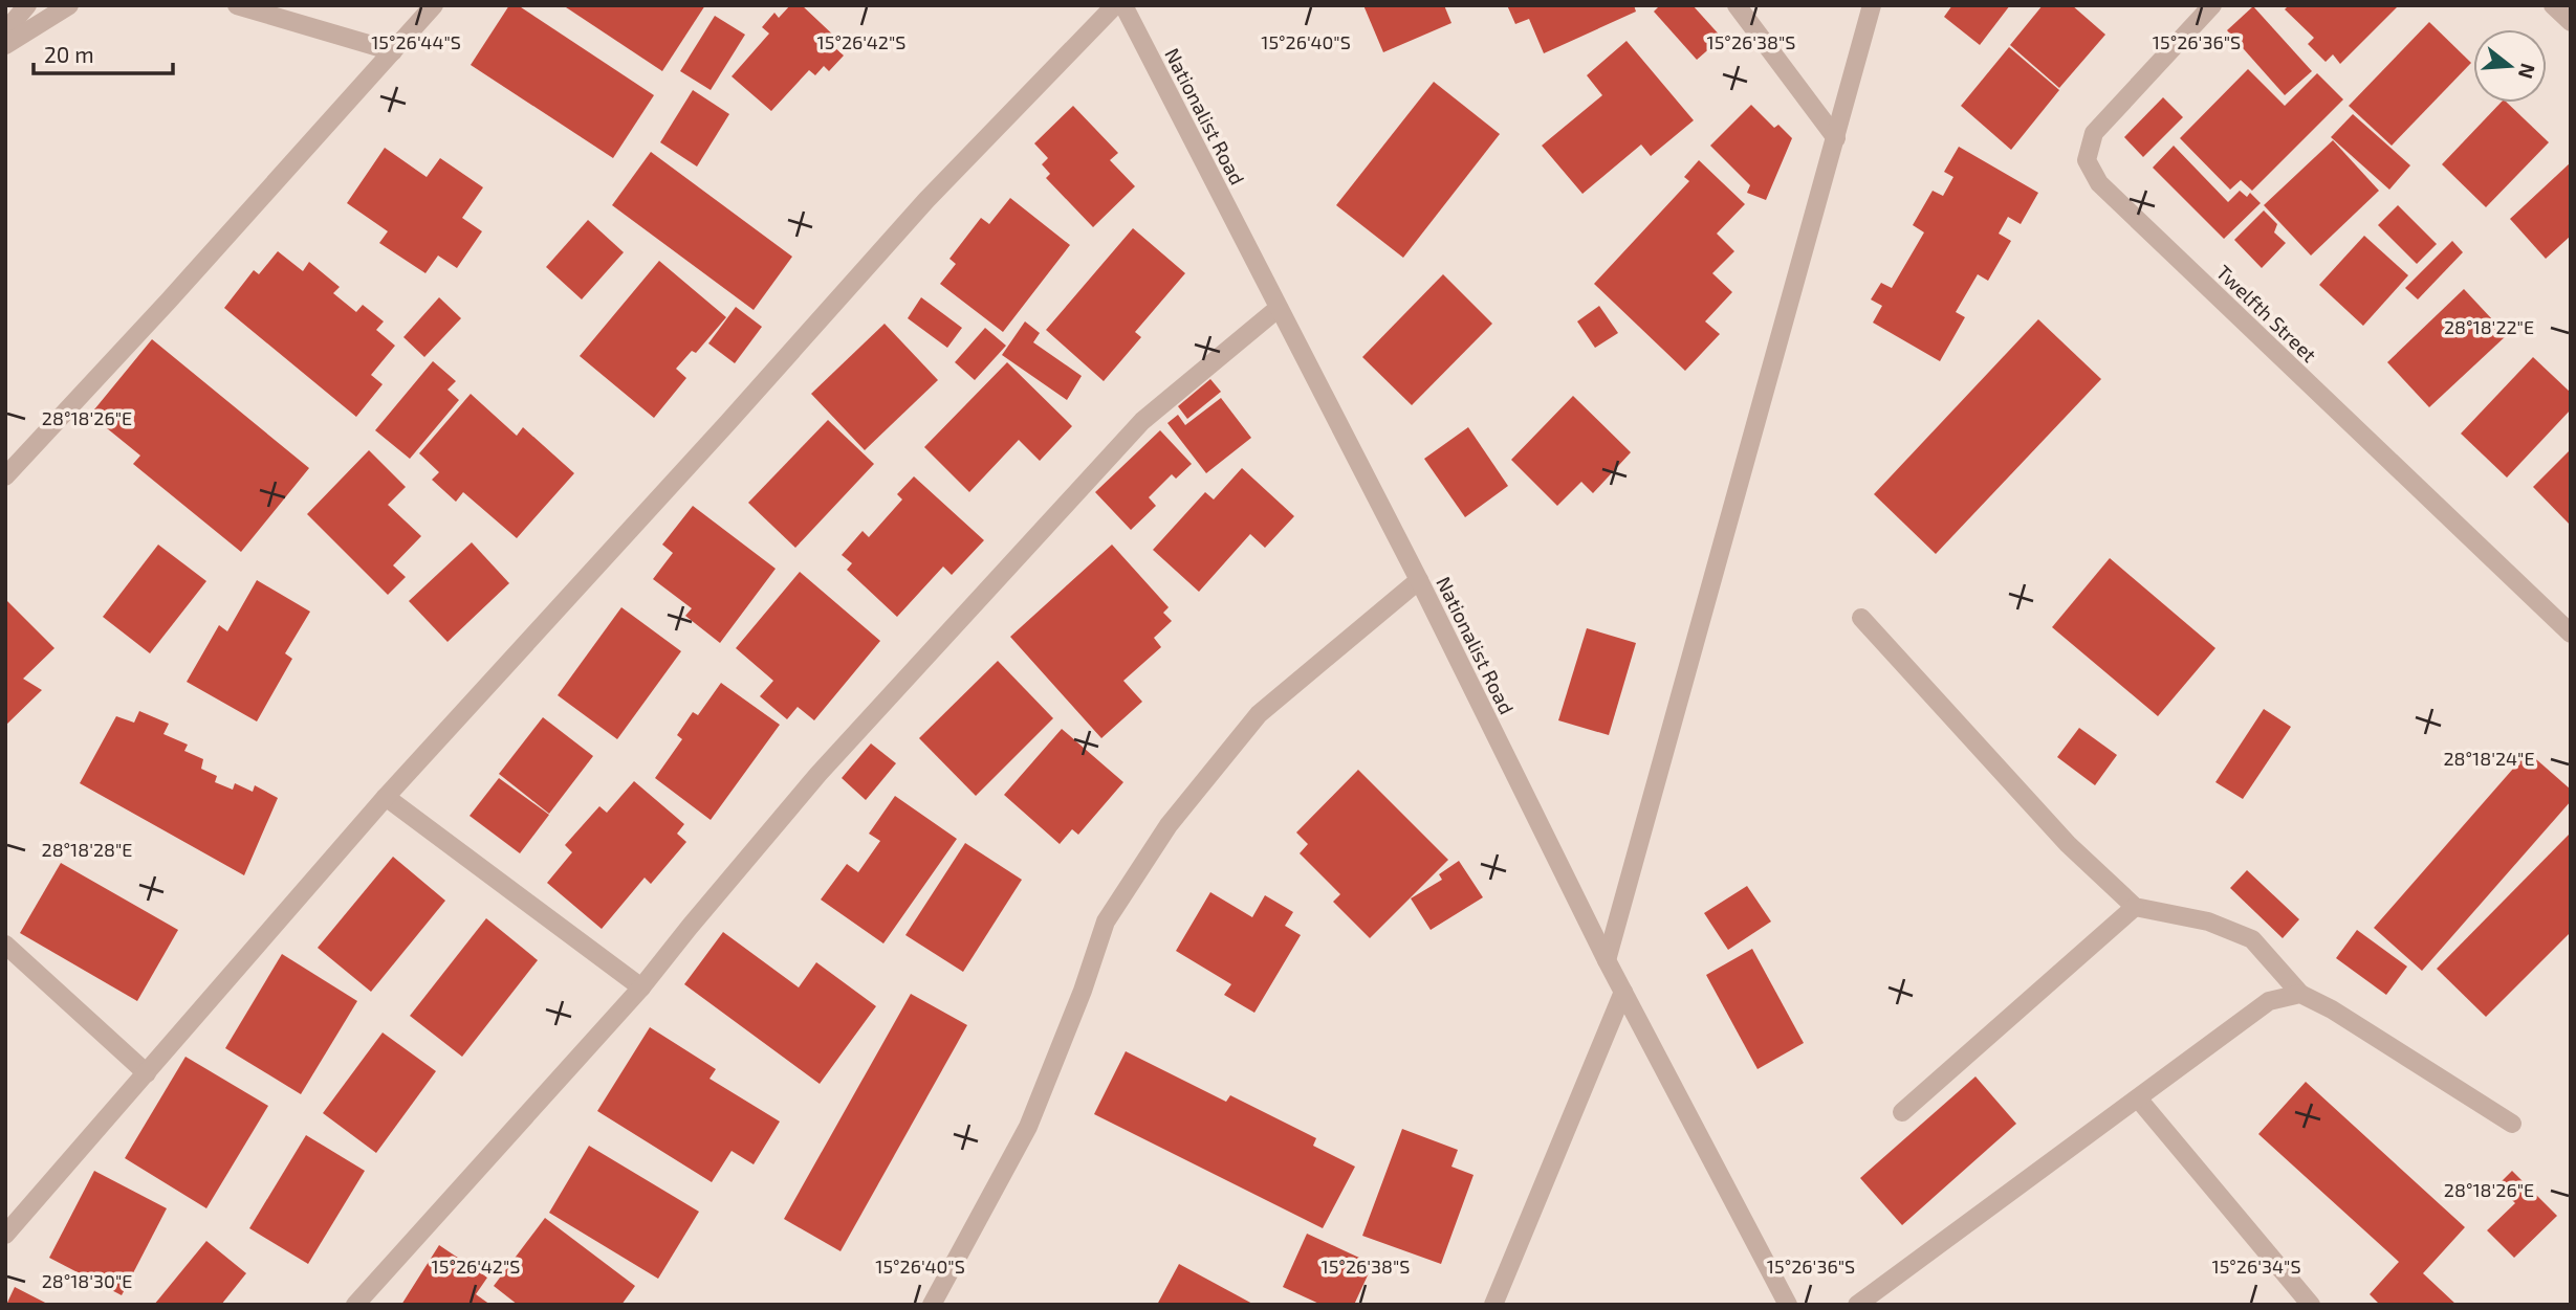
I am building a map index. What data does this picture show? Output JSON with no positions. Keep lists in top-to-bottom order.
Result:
{
  "streets": {
    "street": ["Nationalist Road", "Twelfth Street"]
  },
  "scale_bar": "20 m",
  "north": "right",
  "coordinates": [
    "15°26'44\"S",
    "15°26'42\"S",
    "15°26'40\"S",
    "15°26'38\"S",
    "15°26'36\"S",
    "28°18'22\"E",
    "28°18'26\"E",
    "28°18'24\"E",
    "28°18'28\"E",
    "15°26'34\"S",
    "28°18'30\"E"
  ]
}
